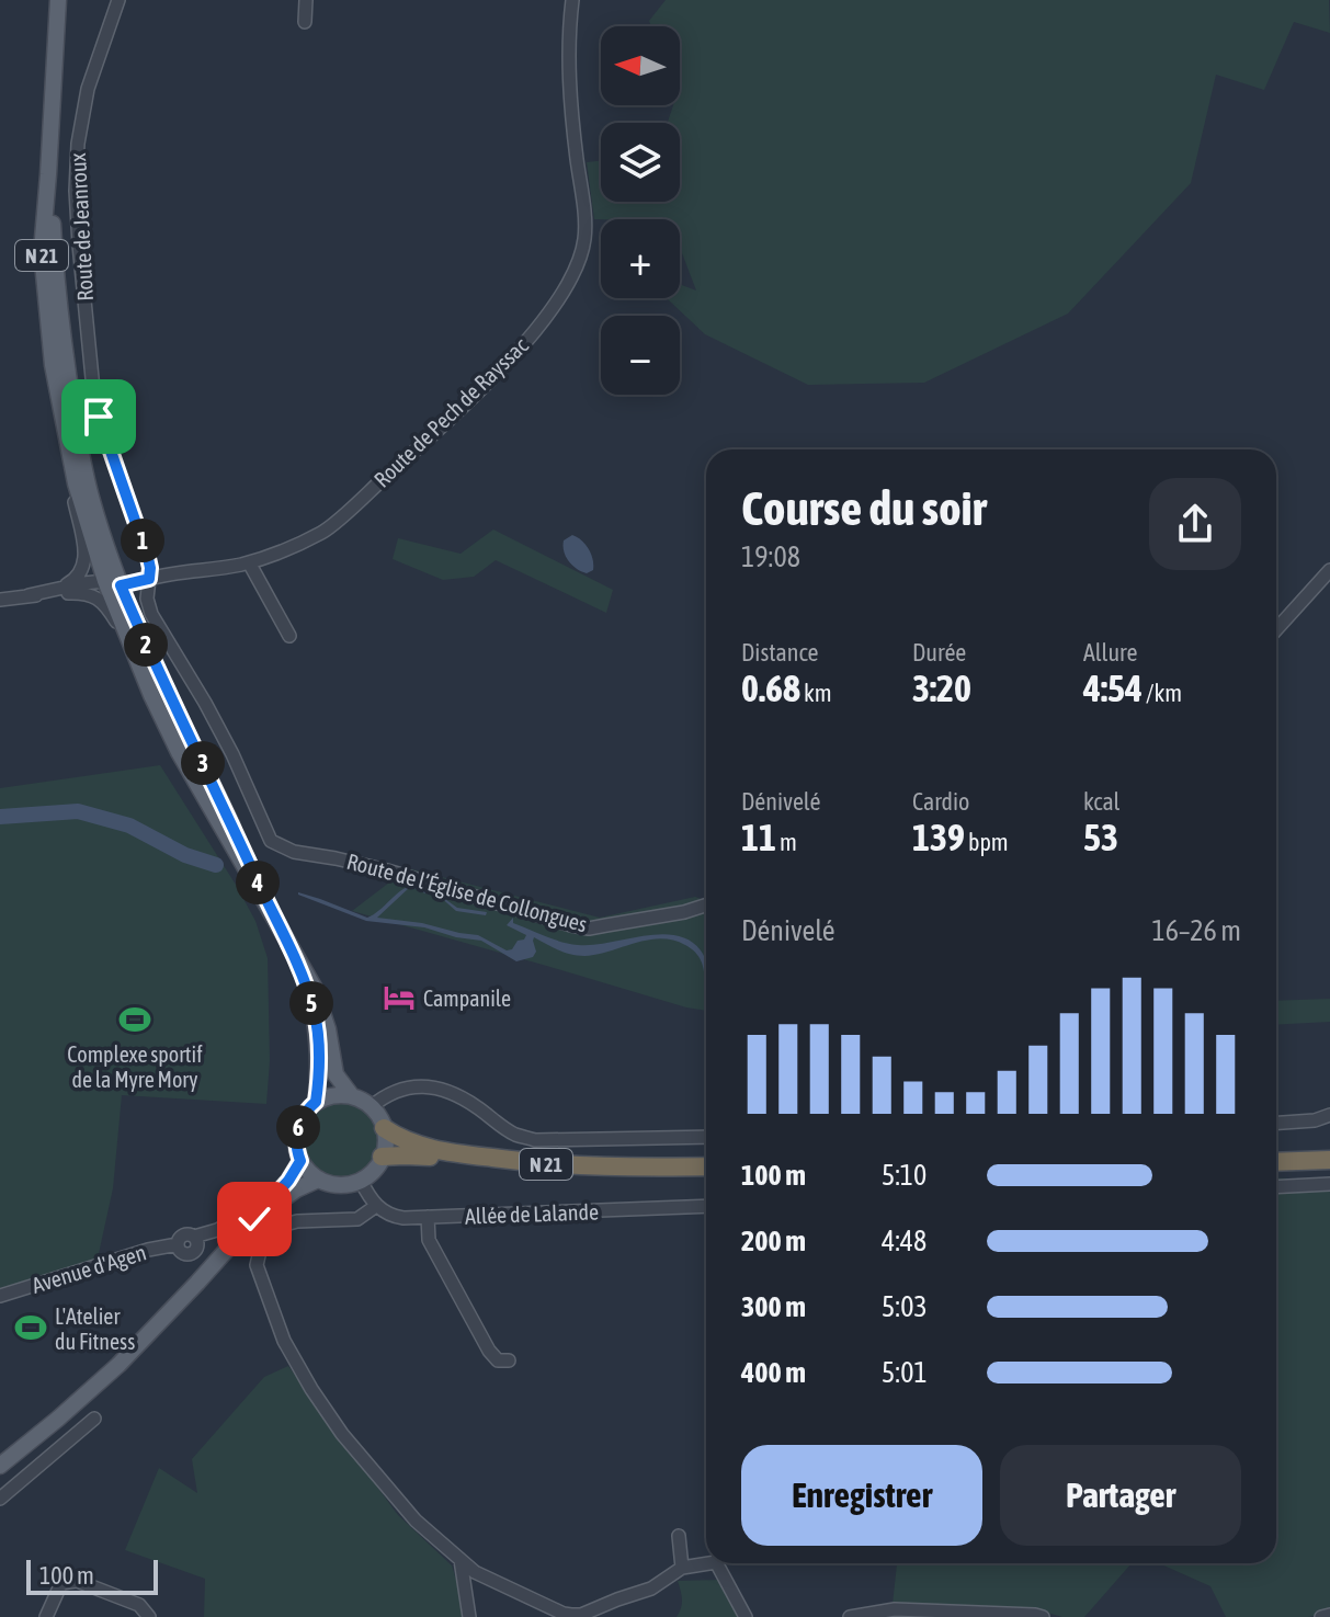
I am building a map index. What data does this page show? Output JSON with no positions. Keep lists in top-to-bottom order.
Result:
{
  "streets": {
    "highway": ["N 21"],
    "street": [
      "Route de Jeanroux",
      "Route de Pech de Rayssac",
      "Route de l’Église de Collongues",
      "Allée de Lalande",
      "Avenue d'Agen"
    ]
  },
  "crossings": [
    ["Route de Jeanroux", "Route de Pech de Rayssac"],
    ["Route de Jeanroux", "Route de l’Église de Collongues"]
  ],
  "places": {
    "hotel": ["Campanile"],
    "sports": ["Complexe sportif de la Myre Mory", "L'Atelier du Fitness"]
  },
  "scale_bar": "100 m",
  "north": "left",
  "page": {
    "map_buttons": ["+", "−"],
    "heading": ["Course du soir", "19:08"],
    "pins": [
      "1",
      "2",
      "3",
      "4",
      "5",
      "6"
    ],
    "stats": [
      ["Distance", "0.68 km"],
      ["Durée", "3:20"],
      ["Allure", "4:54 /km"],
      ["Dénivelé", "11 m"],
      ["Cardio", "139 bpm"],
      ["kcal", "53"]
    ],
    "chart": ["Dénivelé", "16–26 m"],
    "list": [
      {
        "name": "100 m",
        "note": "5:10"
      },
      {
        "name": "200 m",
        "note": "4:48"
      },
      {
        "name": "300 m",
        "note": "5:03"
      },
      {
        "name": "400 m",
        "note": "5:01"
      }
    ],
    "buttons": ["Enregistrer", "Partager"],
    "scale": "100 m"
  }
}
